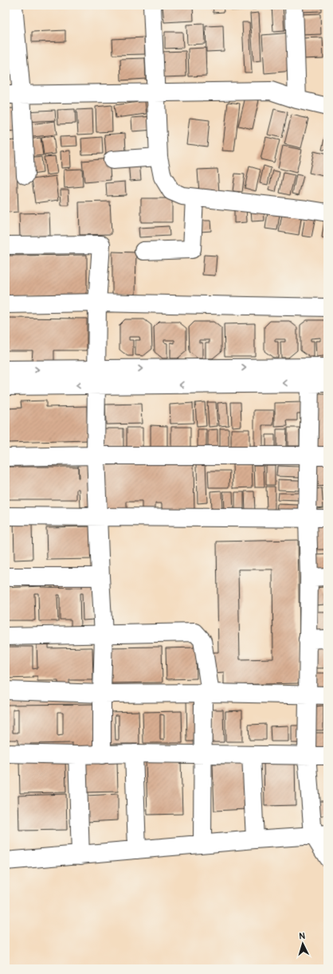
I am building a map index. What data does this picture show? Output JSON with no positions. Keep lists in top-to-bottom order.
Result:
{
  "north": "top"
}
